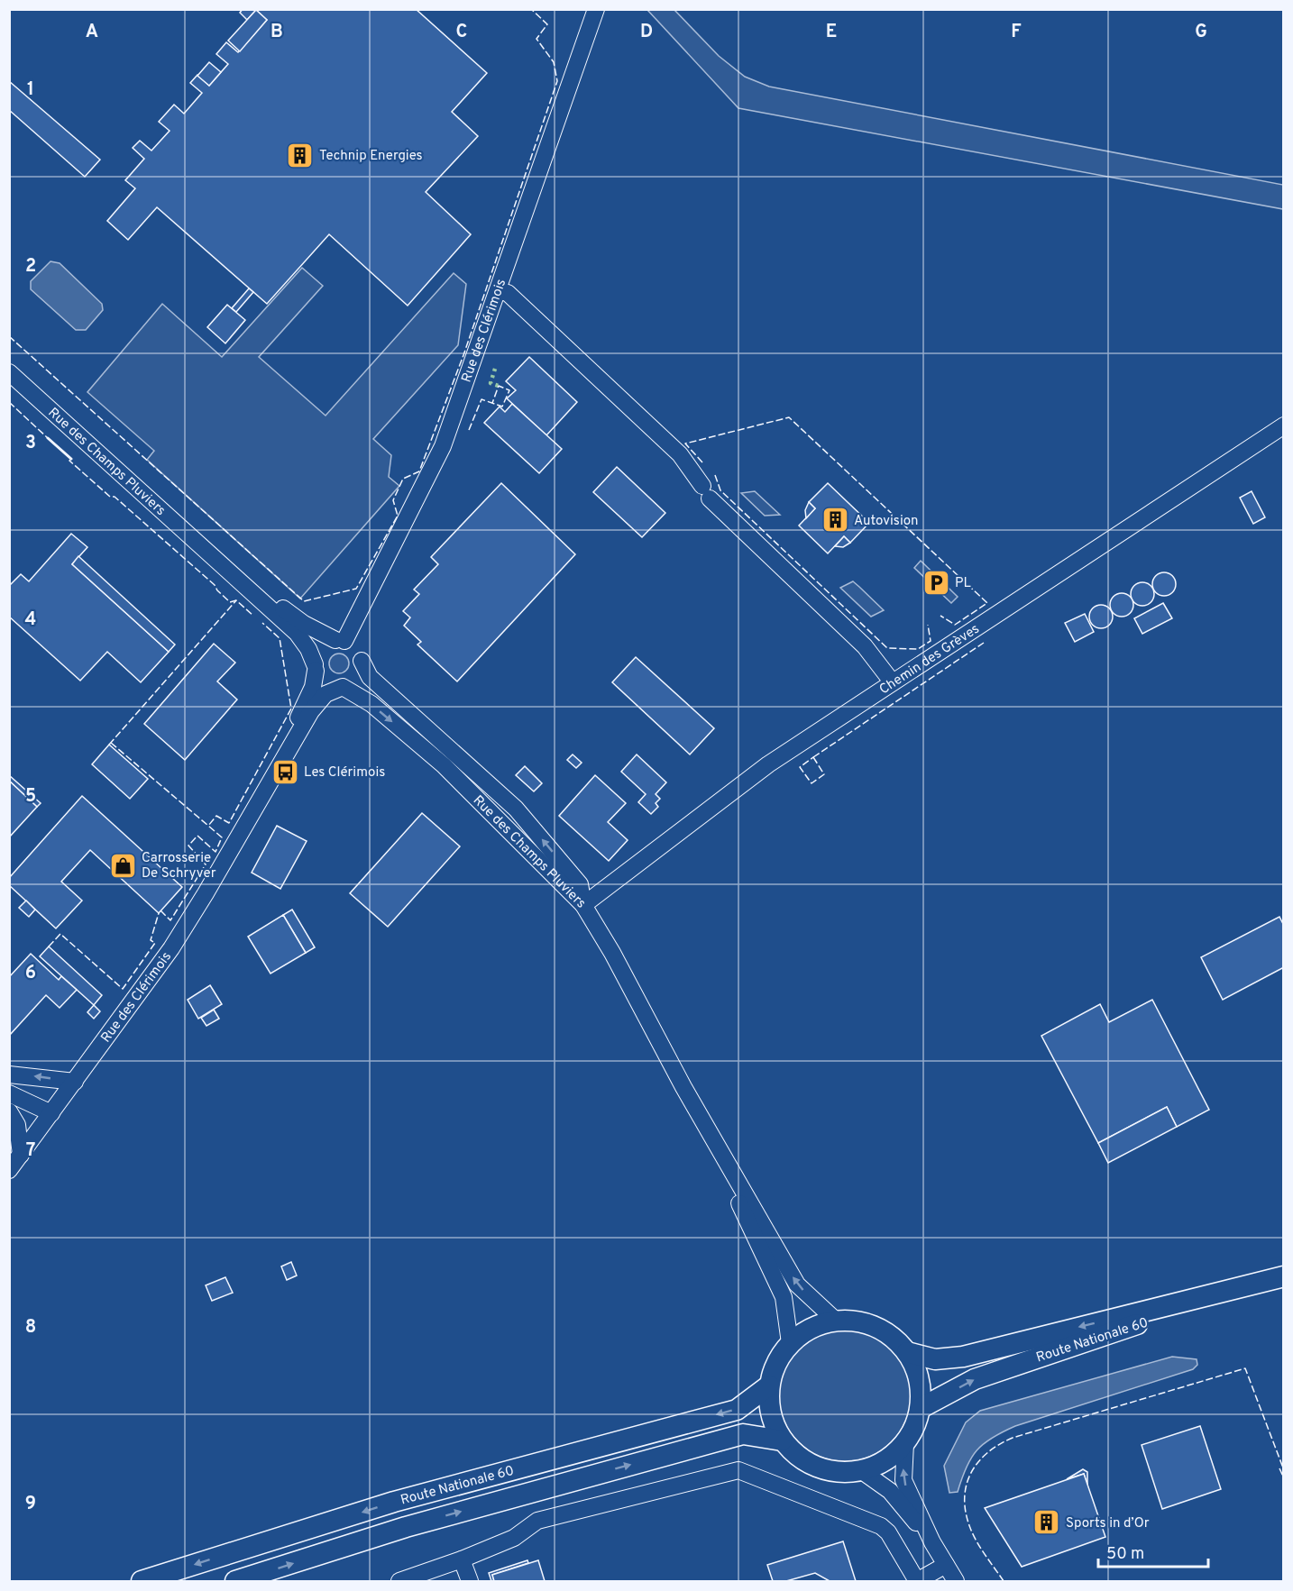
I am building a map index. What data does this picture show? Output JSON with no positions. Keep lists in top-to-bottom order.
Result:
{
  "streets": {
    "main road": ["Route Nationale 60"],
    "street": ["Rue des Clérimois", "Rue des Champs Pluviers", "Chemin des Grèves"]
  },
  "crossings": [
    ["Rue des Clérimois", "Rue des Champs Pluviers"],
    ["Rue des Champs Pluviers", "Chemin des Grèves"]
  ],
  "places": {
    "building": ["Technip Energies", "Autovision", "Sports in d’Or"],
    "parking": ["PL"],
    "bus stop": ["Les Clérimois"],
    "shop": ["Carrosserie De Schryver"]
  },
  "scale_bar": "50 m",
  "grid": {
    "columns": [
      "A",
      "B",
      "C",
      "D",
      "E",
      "F",
      "G"
    ],
    "rows": [
      "1",
      "2",
      "3",
      "4",
      "5",
      "6",
      "7",
      "8",
      "9"
    ]
  }
}
